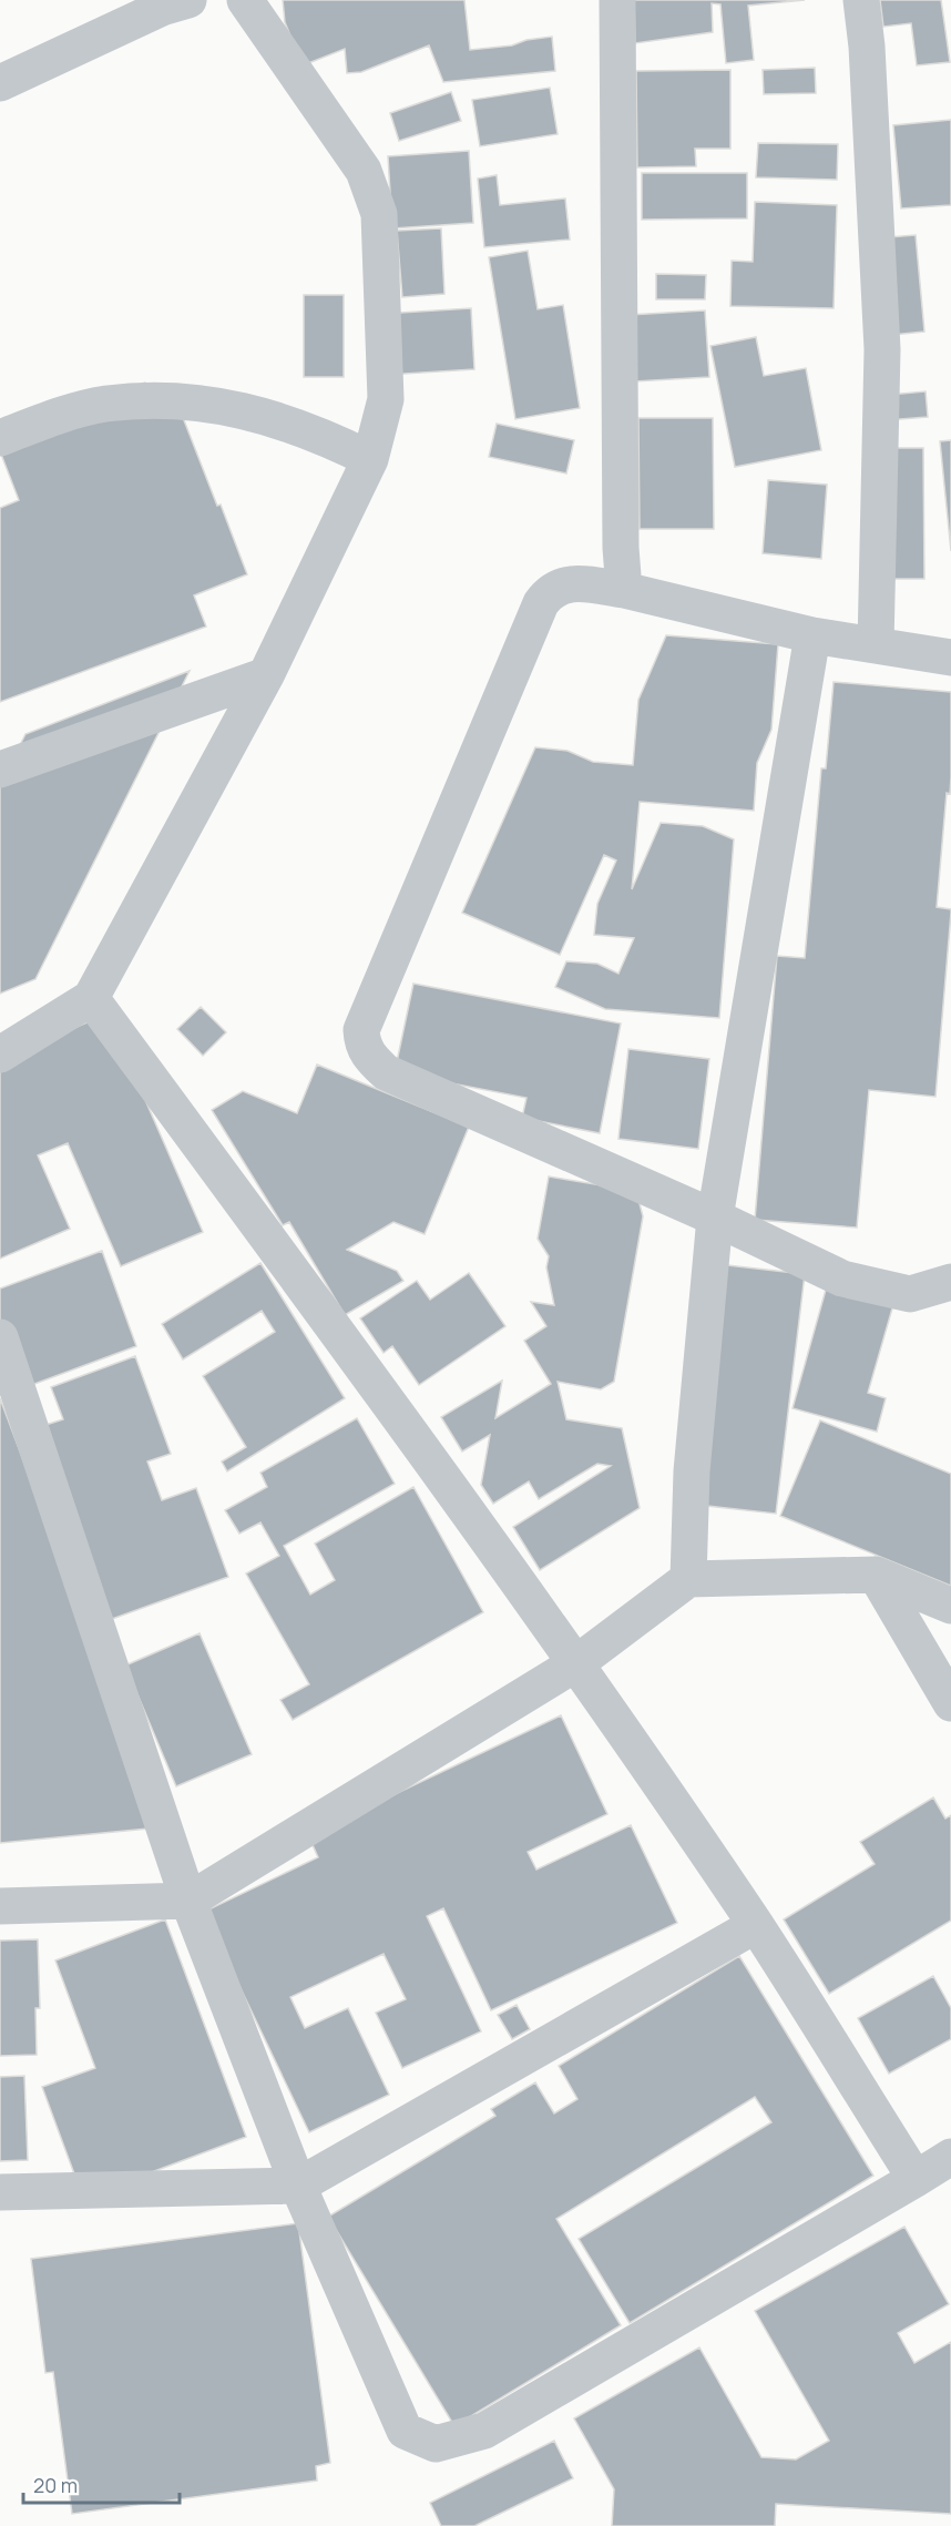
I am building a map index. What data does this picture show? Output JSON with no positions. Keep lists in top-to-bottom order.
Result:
{
  "scale_bar": "20 m"
}
